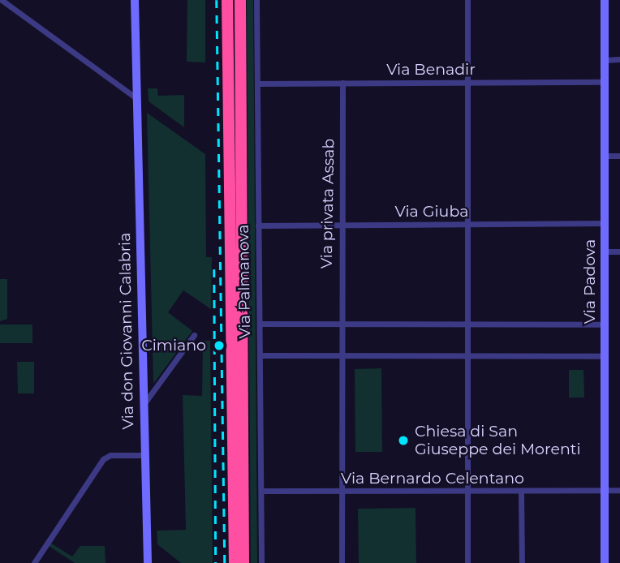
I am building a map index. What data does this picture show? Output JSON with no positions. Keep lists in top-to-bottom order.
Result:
{
  "streets": {
    "highway": ["Via Palmanova"],
    "street": [
      "Via Benadir",
      "Via privata Assab",
      "Via Giuba",
      "Via Padova",
      "Via don Giovanni Calabria",
      "Via Bernardo Celentano"
    ]
  },
  "crossings": [
    ["Via Benadir", "Via privata Assab"],
    ["Via Benadir", "Via Palmanova"],
    ["Via Benadir", "Via Padova"],
    ["Via privata Assab", "Via Giuba"],
    ["Via privata Assab", "Via Bernardo Celentano"],
    ["Via Giuba", "Via Palmanova"],
    ["Via Giuba", "Via Padova"],
    ["Via Palmanova", "Via Bernardo Celentano"],
    ["Via Padova", "Via Bernardo Celentano"]
  ],
  "places": ["Cimiano", "Chiesa di San Giuseppe dei Morenti"]
}
